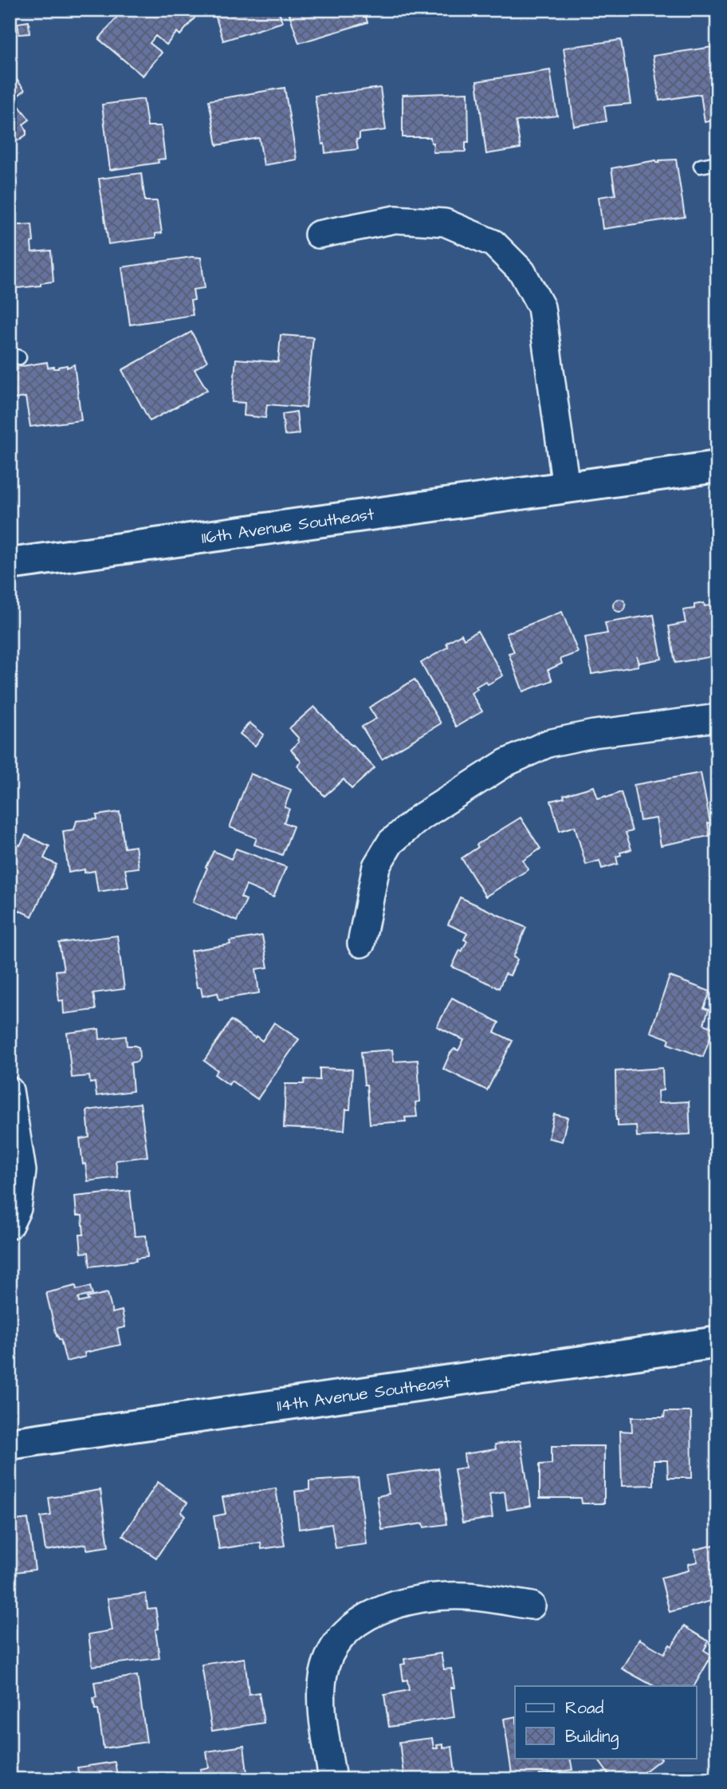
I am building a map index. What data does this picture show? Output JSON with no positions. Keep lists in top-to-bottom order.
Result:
{
  "streets": {
    "main road": ["116th Avenue Southeast", "114th Avenue Southeast"]
  },
  "legend": ["Road", "Building"]
}
